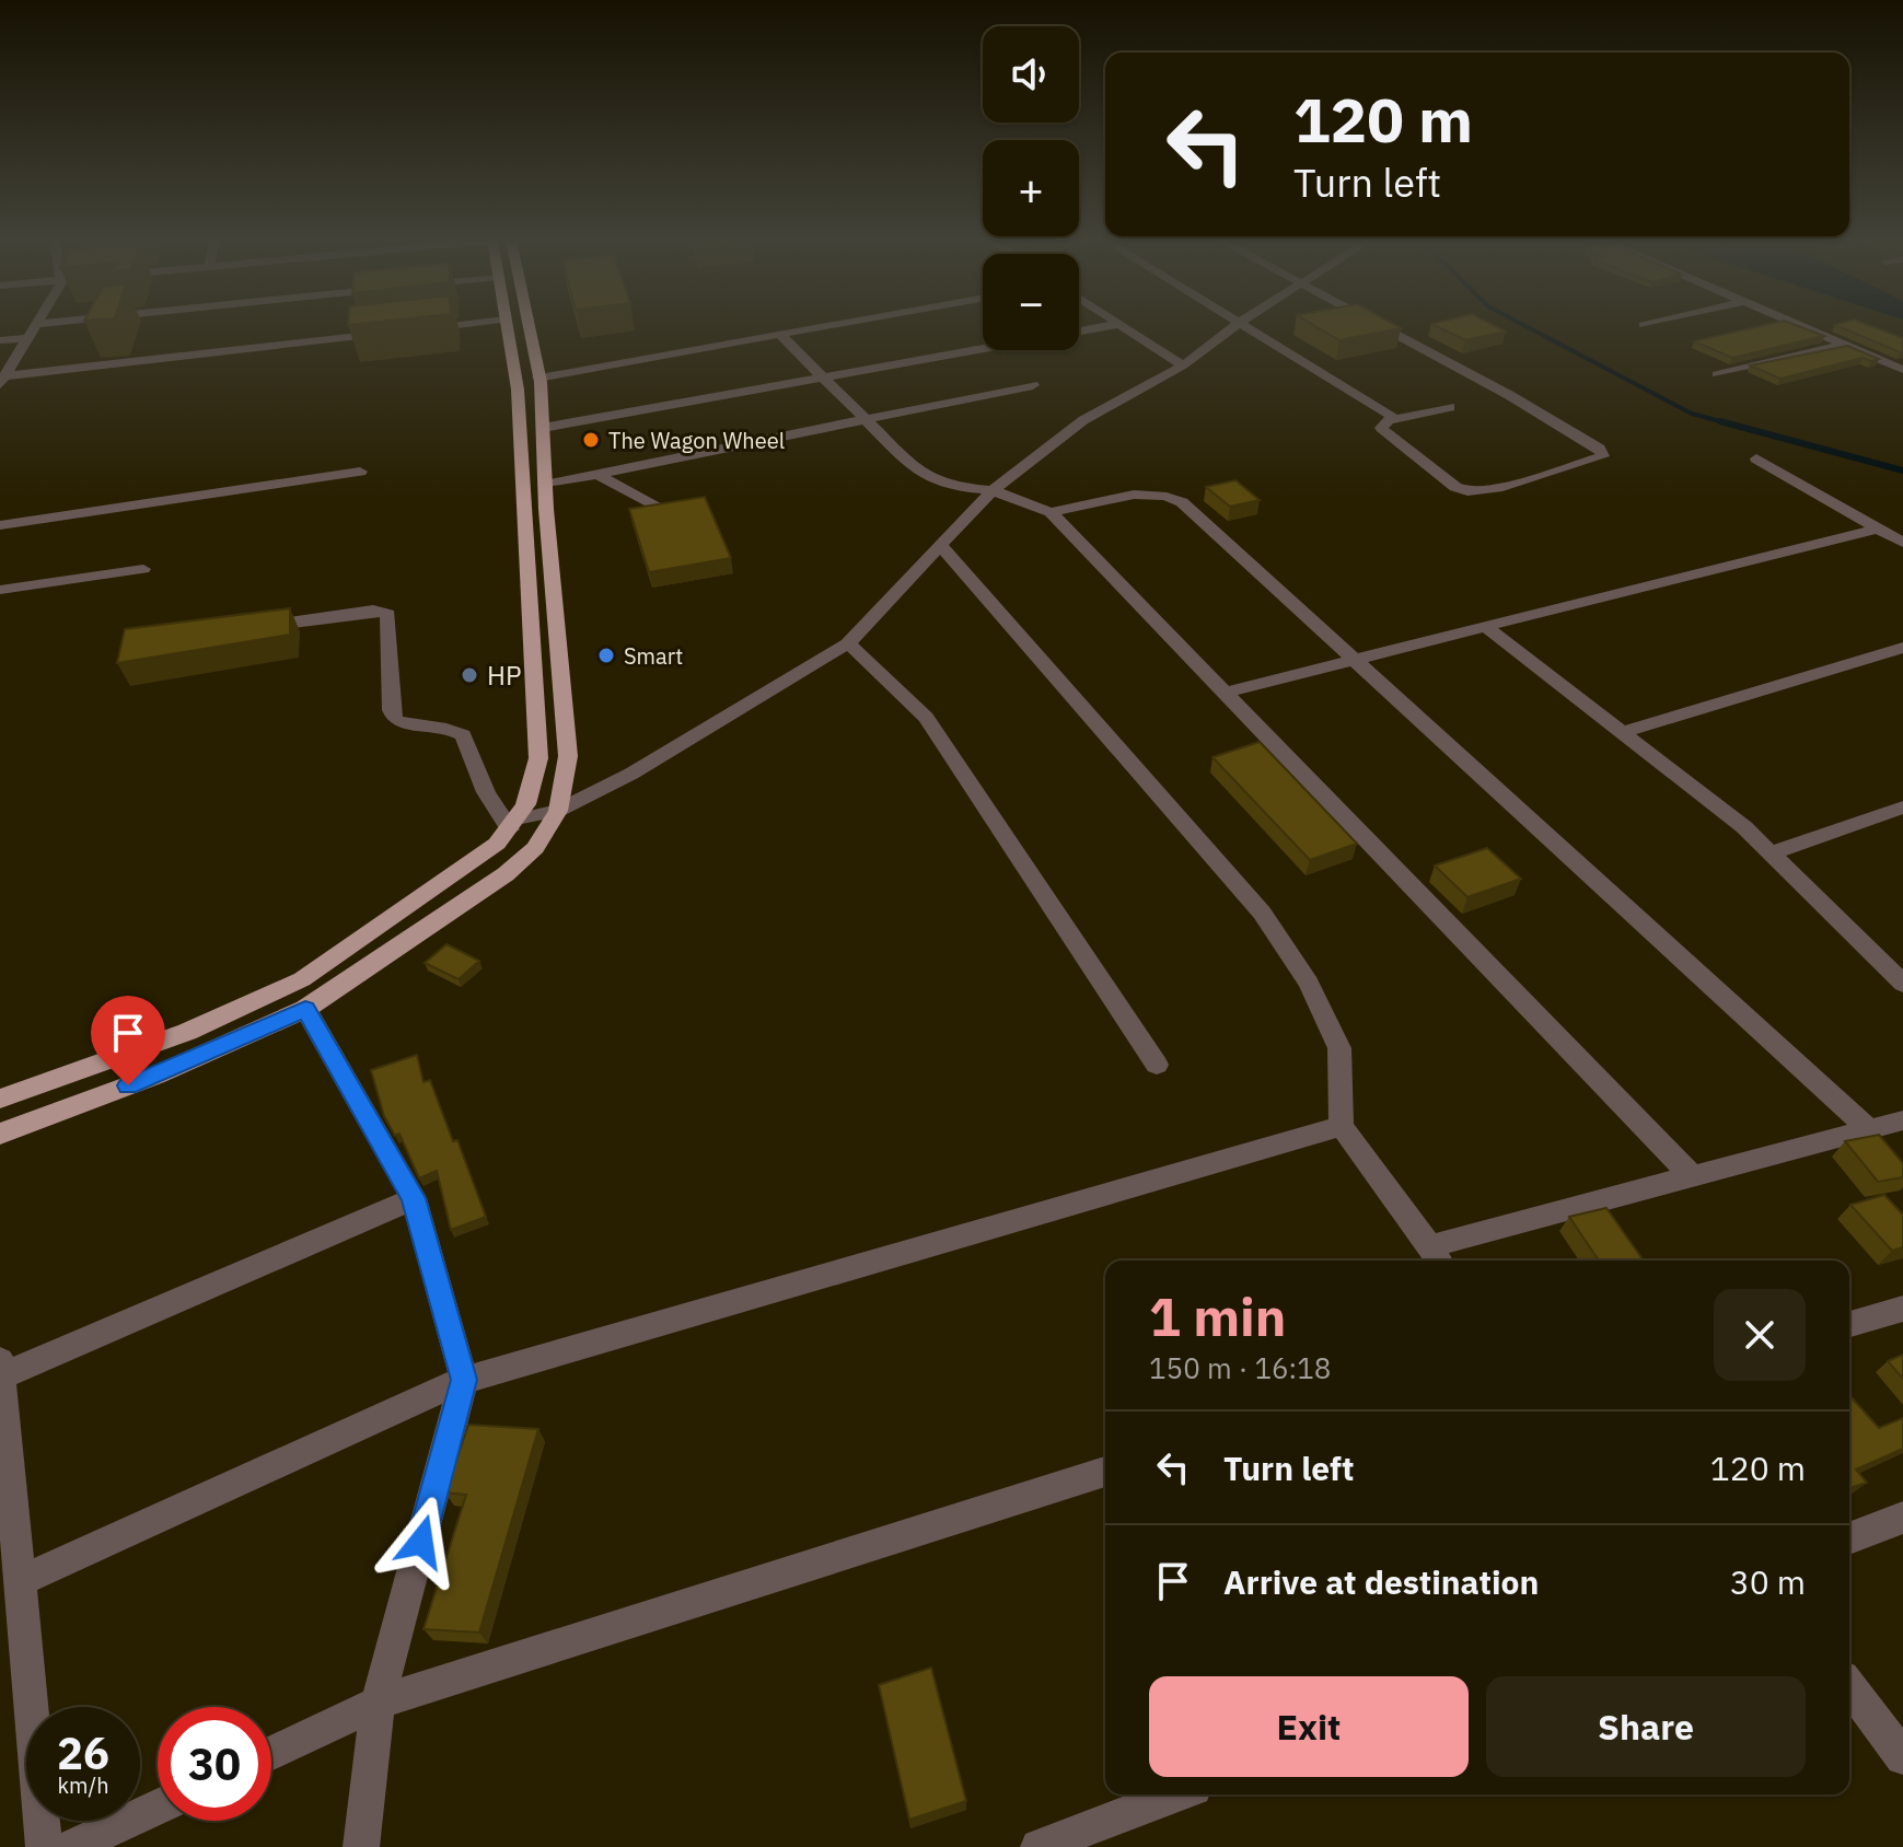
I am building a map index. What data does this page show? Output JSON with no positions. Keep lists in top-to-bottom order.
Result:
{
  "places": ["The Wagon Wheel", "Smart", "HP"],
  "page": {
    "map_buttons": ["+", "−"],
    "turn": ["120 m", "Turn left"],
    "heading": ["1 min", "150 m · 16:18"],
    "list": [
      {
        "name": "Turn left",
        "value": "120 m"
      },
      {
        "name": "Arrive at destination",
        "value": "30 m"
      }
    ],
    "buttons": ["Exit", "Share"],
    "speed": "26 km/h",
    "limit": "30"
  }
}
